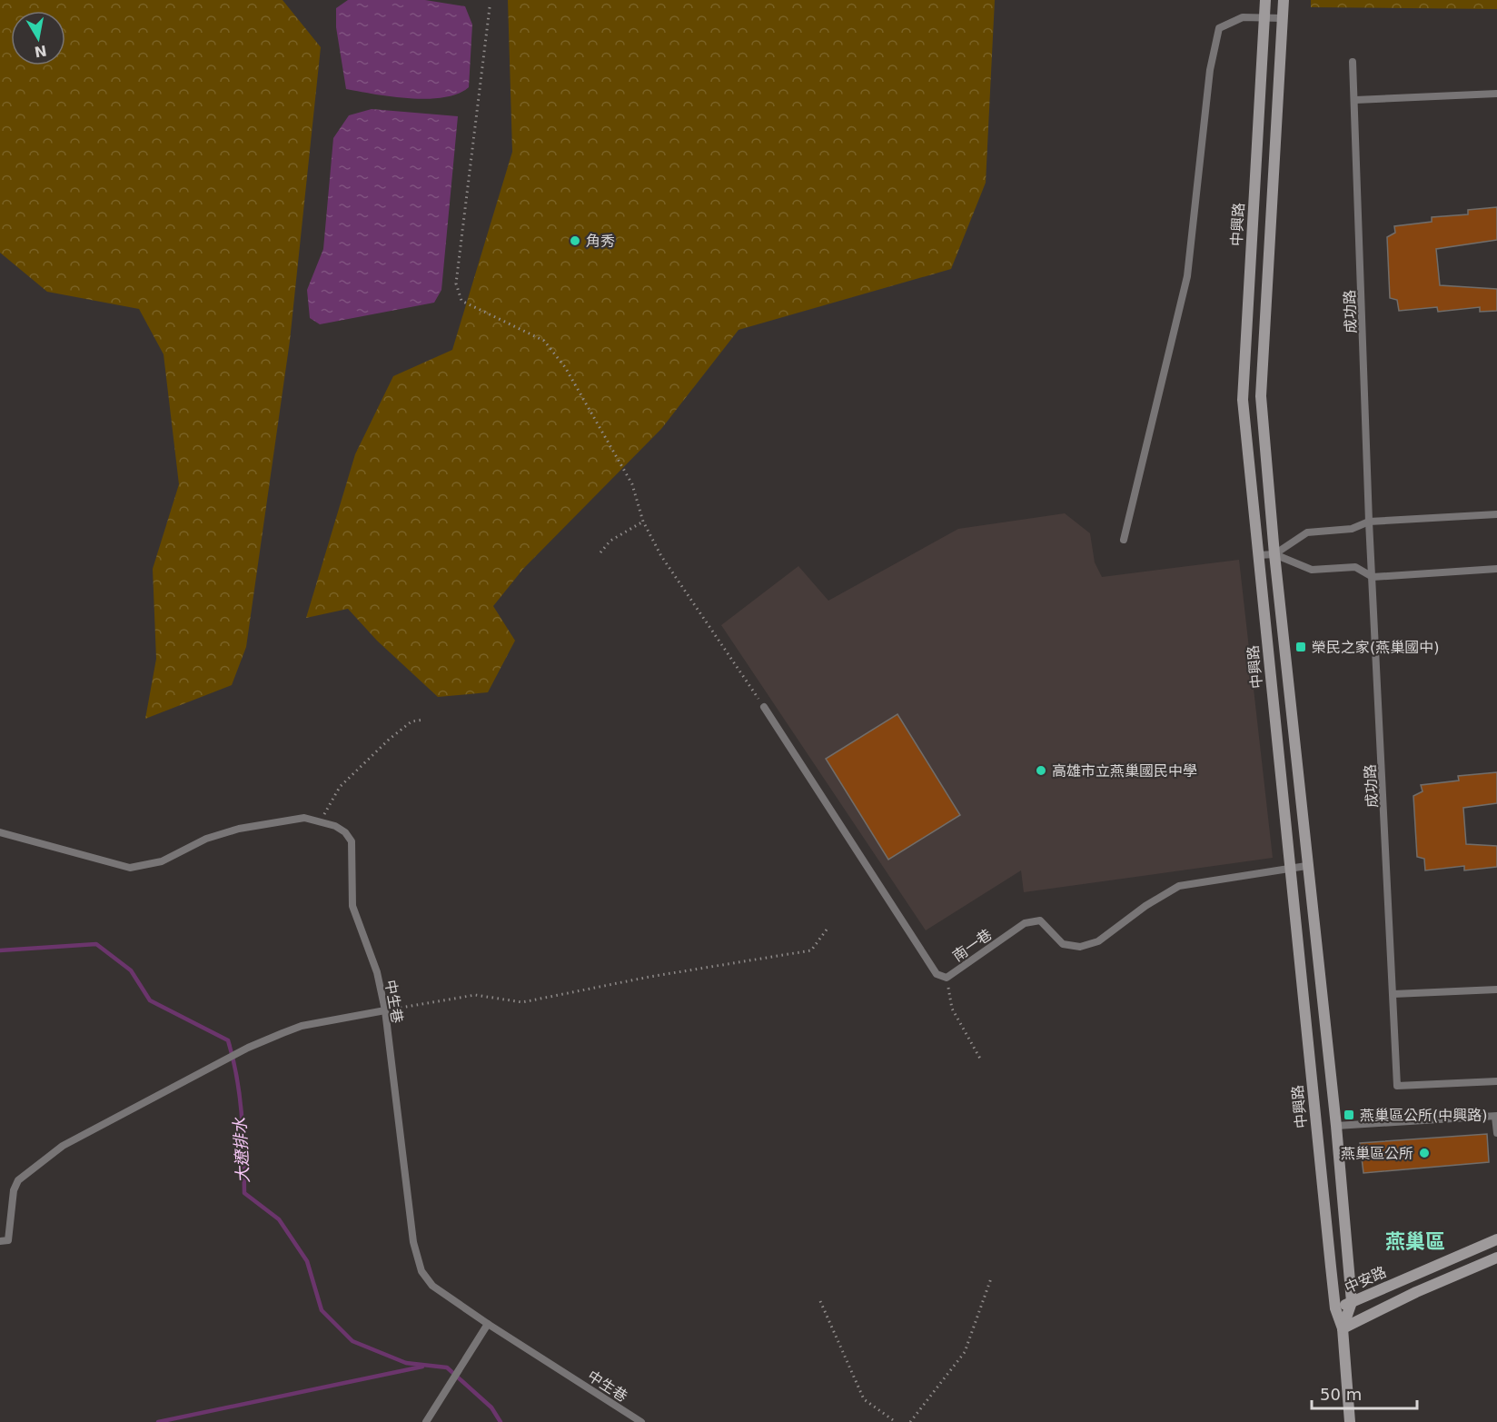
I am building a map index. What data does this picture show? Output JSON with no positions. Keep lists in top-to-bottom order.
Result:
{
  "streets": {
    "main road": ["中興路", "中安路"],
    "lane": ["成功路", "南一巷", "中生巷"]
  },
  "crossings": [
    ["中興路", "南一巷"],
    ["中興路", "中安路"]
  ],
  "districts": ["燕巢區"],
  "water": ["大遼排水"],
  "places": {
    "other": ["角秀", "高雄市立燕巢國民中學", "燕巢區公所"],
    "transit": ["榮民之家(燕巢國中)", "燕巢區公所(中興路)"]
  },
  "scale_bar": "50 m",
  "north": "bottom"
}
